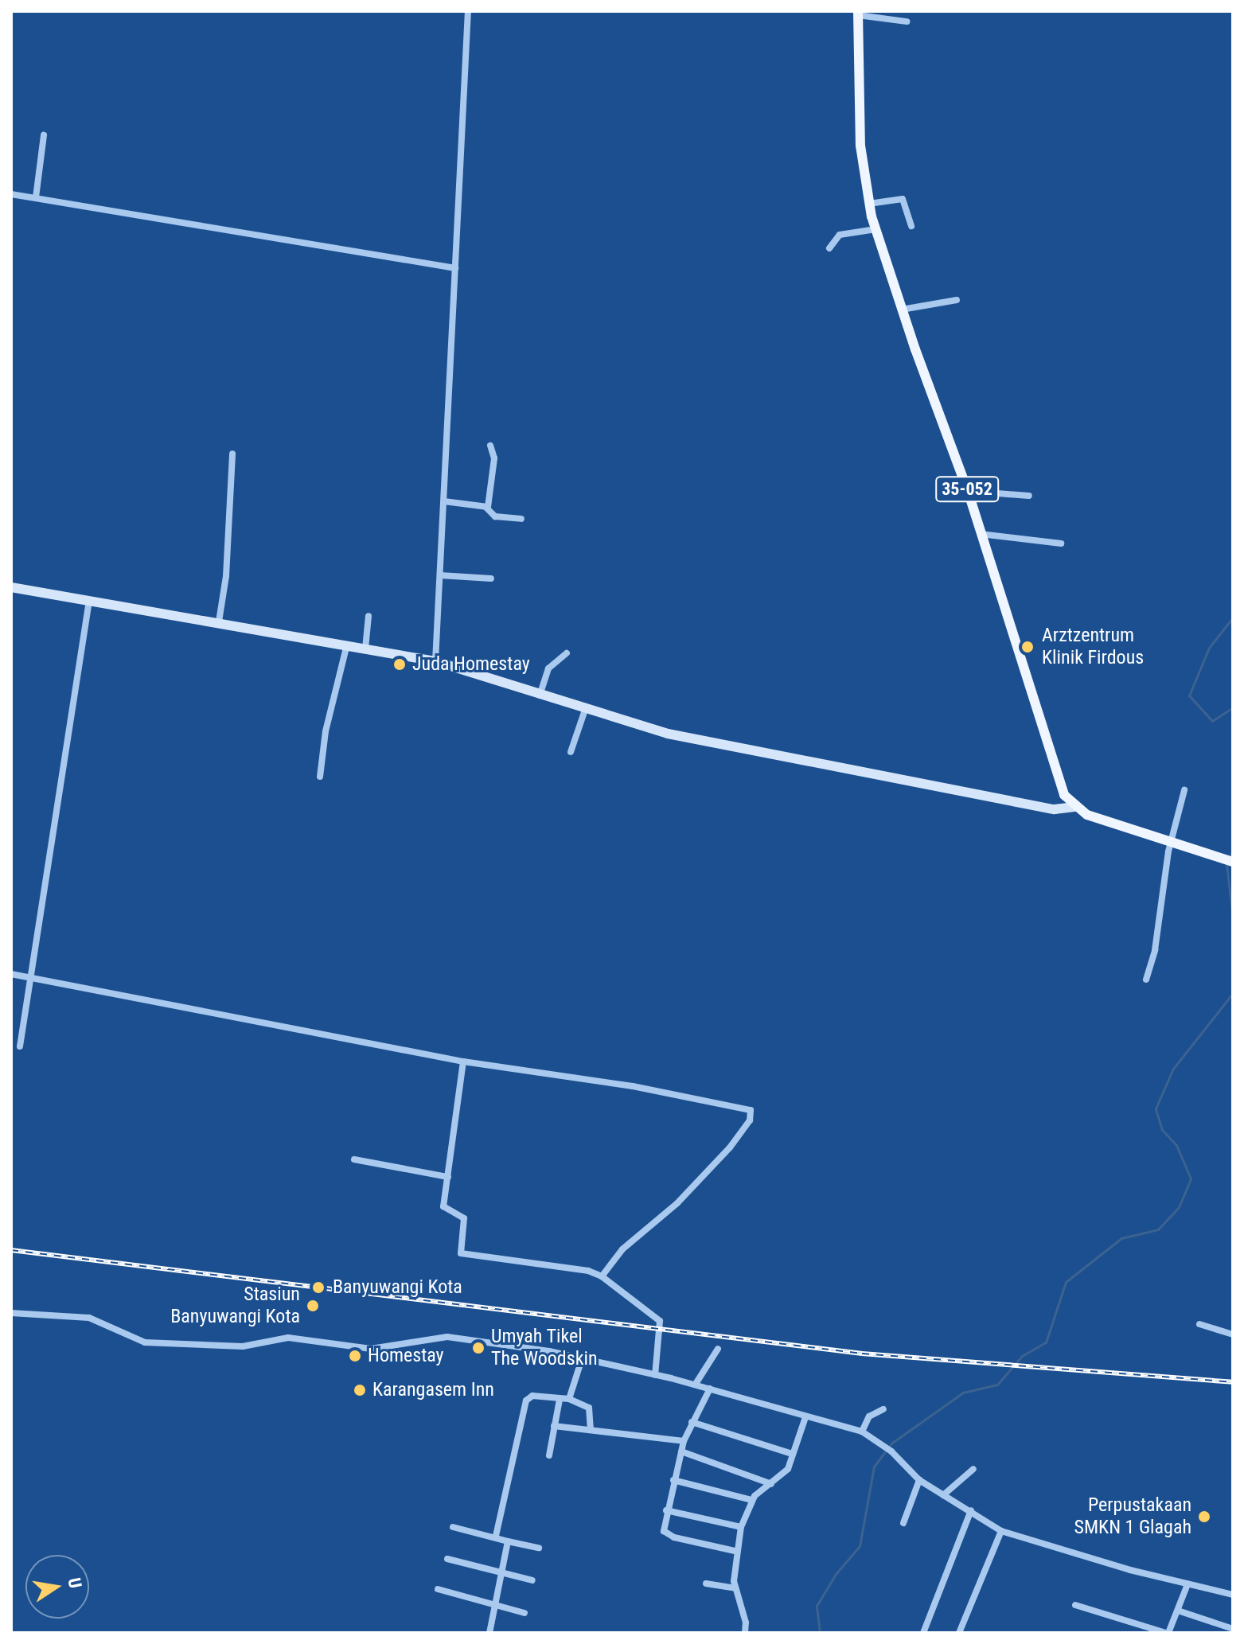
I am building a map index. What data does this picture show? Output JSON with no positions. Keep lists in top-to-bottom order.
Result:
{
  "streets": {
    "main road": ["35-052"]
  },
  "places": [
    "Arztzentrum Klinik Firdous",
    "Juda Homestay",
    "Banyuwangi Kota",
    "Stasiun Banyuwangi Kota",
    "Umyah Tikel The Woodskin",
    "Homestay",
    "Karangasem Inn",
    "Perpustakaan SMKN 1 Glagah"
  ],
  "north": "right"
}
